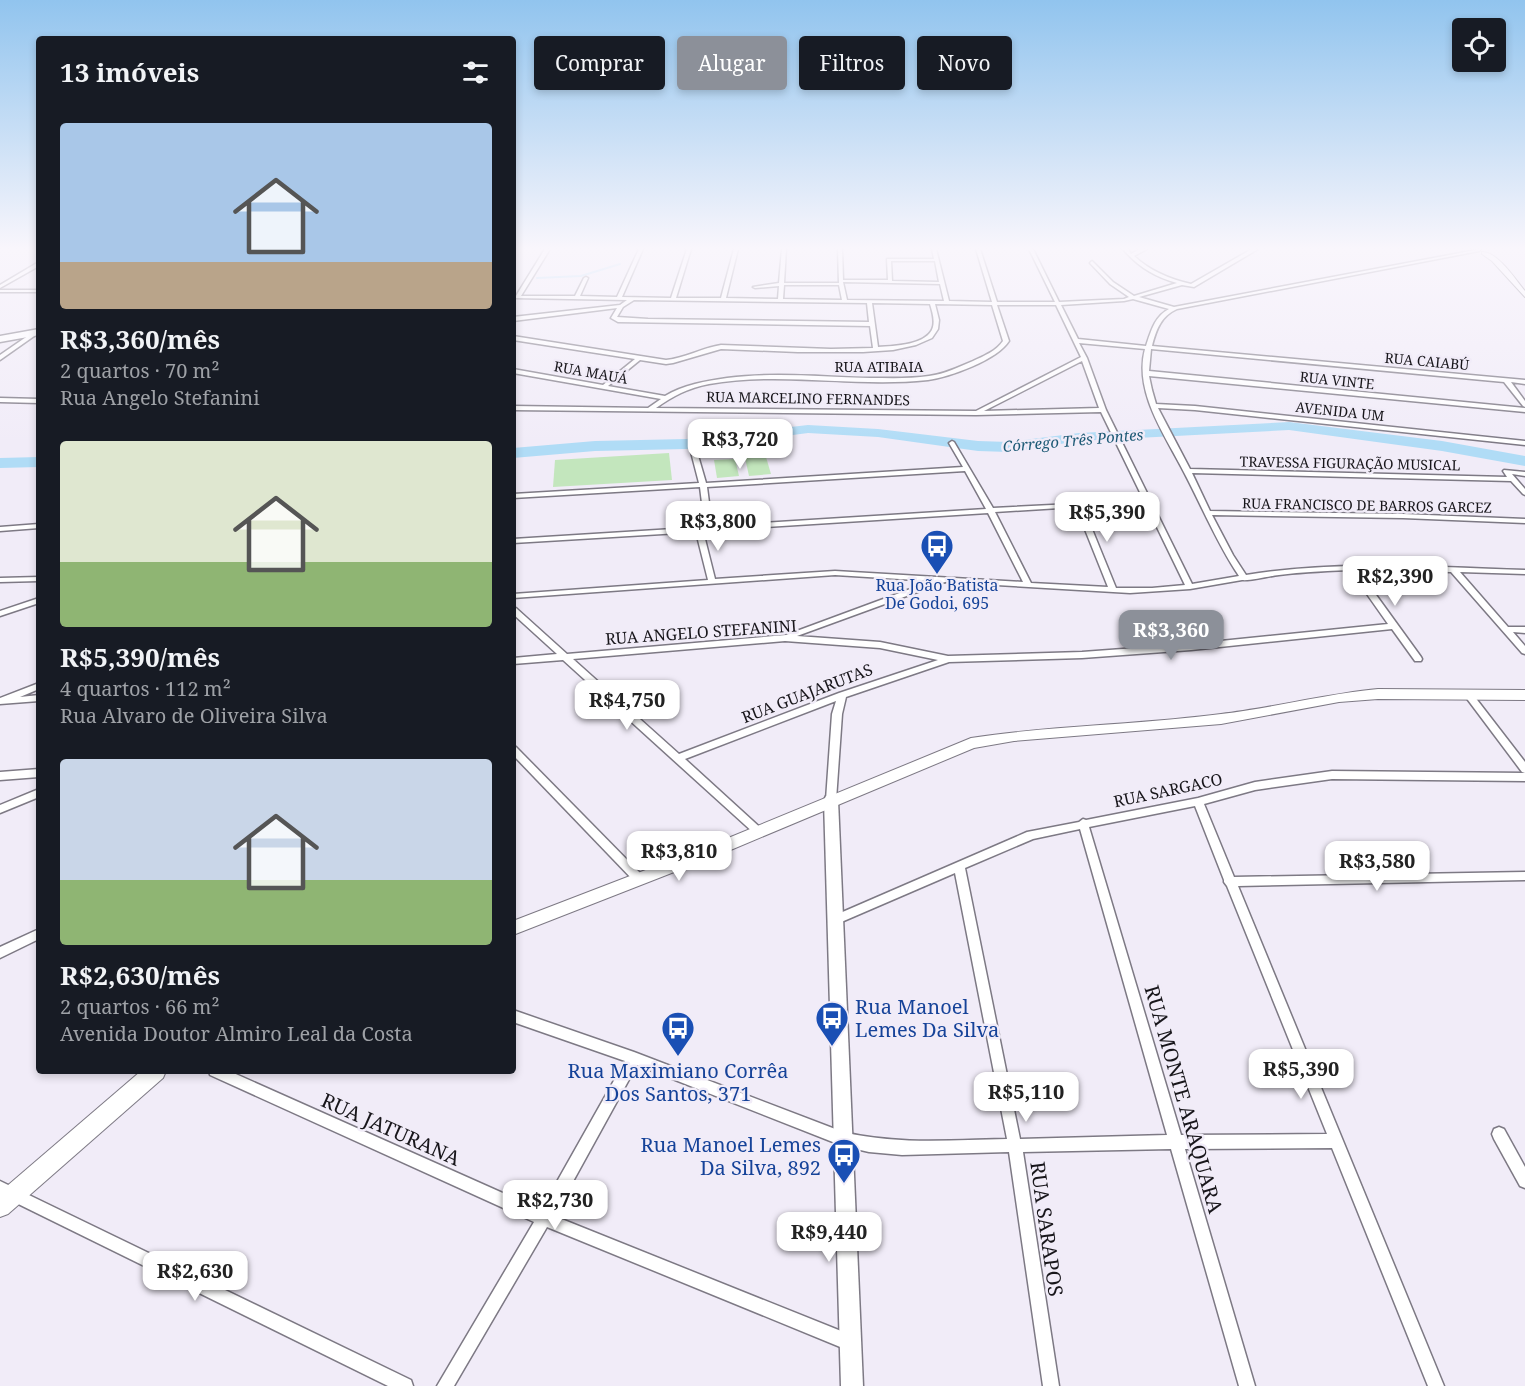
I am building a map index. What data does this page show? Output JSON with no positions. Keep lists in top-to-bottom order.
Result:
{
  "streets": {
    "street": [
      "RUA CAIABÚ",
      "RUA ATIBAIA",
      "RUA MAUÁ",
      "RUA VINTE",
      "RUA MARCELINO FERNANDES",
      "AVENIDA UM",
      "TRAVESSA FIGURAÇÃO MUSICAL",
      "RUA FRANCISCO DE BARROS GARCEZ",
      "RUA ANGELO STEFANINI",
      "RUA GUAJARUTAS",
      "RUA SARGACO",
      "RUA MONTE ARAQUARA",
      "RUA JATURANA",
      "RUA SARAPOS"
    ]
  },
  "crossings": [
    ["RUA ATIBAIA", "RUA MAUÁ"],
    ["RUA ATIBAIA", "RUA MARCELINO FERNANDES"],
    ["RUA ANGELO STEFANINI", "RUA GUAJARUTAS"],
    ["RUA SARGACO", "RUA MONTE ARAQUARA"],
    ["RUA SARGACO", "RUA SARAPOS"]
  ],
  "water": ["Córrego Três Pontes"],
  "places": {
    "bus stop": [
      "Rua João Batista De Godoi, 695",
      "Rua Manoel Lemes Da Silva",
      "Rua Maximiano Corrêa Dos Santos, 371",
      "Rua Manoel Lemes Da Silva, 892"
    ]
  },
  "page": {
    "chip": [
      "Comprar",
      "Alugar",
      "Filtros",
      "Novo"
    ],
    "heading": "13 imóveis",
    "list": [
      {
        "name": "R$3,360/mês",
        "note": "2 quartos · 70 m² · Rua Angelo Stefanini"
      },
      {
        "name": "R$5,390/mês",
        "note": "4 quartos · 112 m² · Rua Alvaro de Oliveira Silva"
      },
      {
        "name": "R$2,630/mês",
        "note": "2 quartos · 66 m² · Avenida Doutor Almiro Leal da Costa"
      }
    ],
    "price": [
      "R$3,720",
      "R$5,390",
      "R$3,800",
      "R$2,390",
      "R$3,360",
      "R$4,750",
      "R$3,810",
      "R$3,580",
      "R$5,390",
      "R$5,110",
      "R$2,730",
      "R$9,440",
      "R$2,630"
    ]
  }
}
